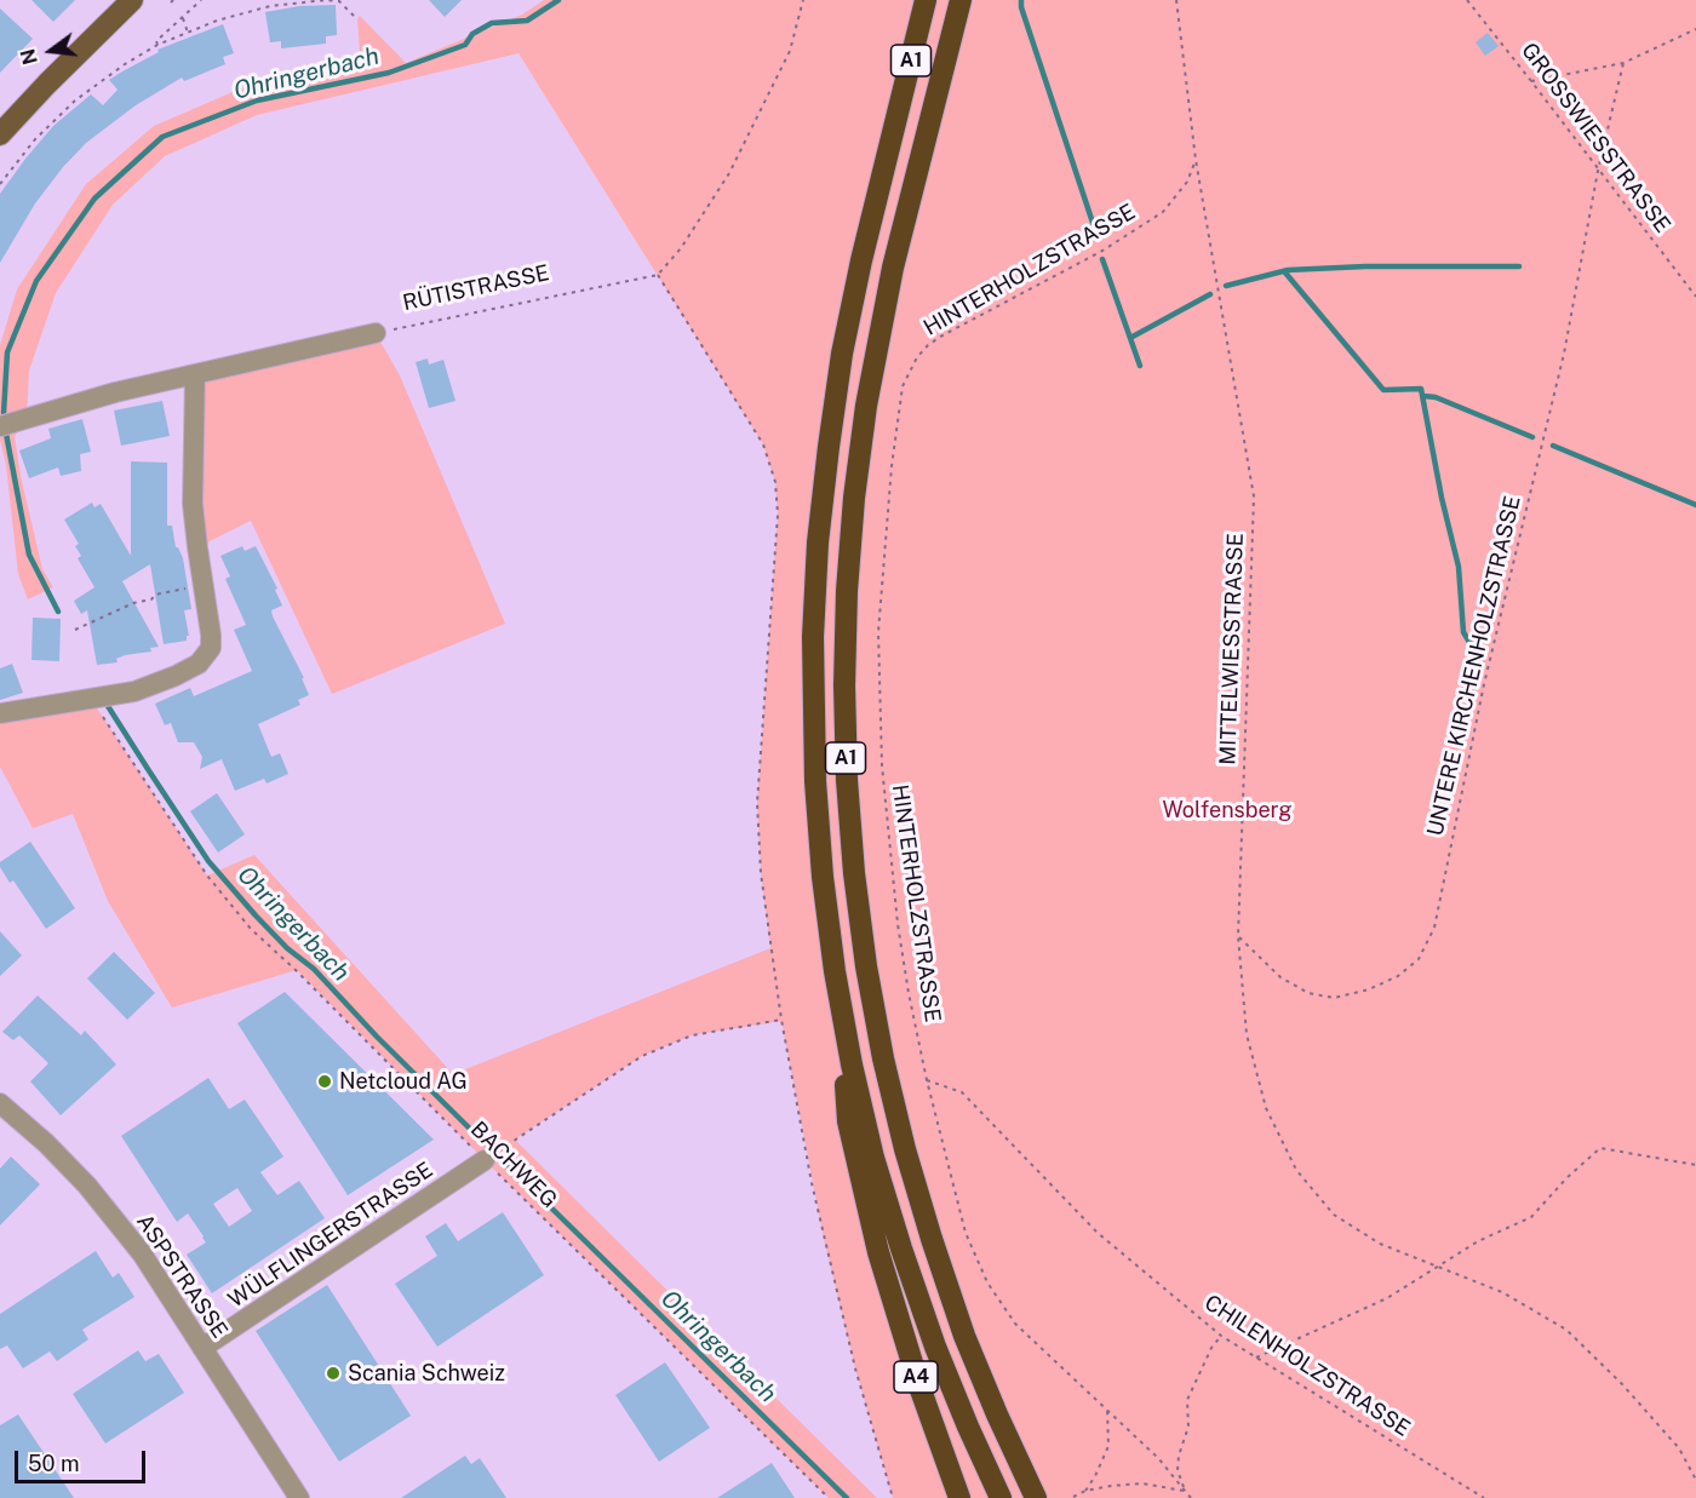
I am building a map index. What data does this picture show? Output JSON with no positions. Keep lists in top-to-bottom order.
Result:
{
  "streets": {
    "highway": ["A1", "A4"],
    "street": ["WÜLFLINGERSTRASSE", "ASPSTRASSE"],
    "path": [
      "GROSSWIESSTRASSE",
      "HINTERHOLZSTRASSE",
      "RÜTISTRASSE",
      "MITTELWIESSTRASSE",
      "UNTERE KIRCHENHOLZSTRASSE",
      "BACHWEG",
      "CHILENHOLZSTRASSE"
    ]
  },
  "crossings": [
    ["A1", "A4"],
    ["GROSSWIESSTRASSE", "UNTERE KIRCHENHOLZSTRASSE"],
    ["HINTERHOLZSTRASSE", "MITTELWIESSTRASSE"],
    ["HINTERHOLZSTRASSE", "CHILENHOLZSTRASSE"],
    ["MITTELWIESSTRASSE", "UNTERE KIRCHENHOLZSTRASSE"],
    ["BACHWEG", "WÜLFLINGERSTRASSE"],
    ["WÜLFLINGERSTRASSE", "ASPSTRASSE"]
  ],
  "water": ["Ohringerbach"],
  "parks": ["Wolfensberg"],
  "places": ["Netcloud AG", "Scania Schweiz"],
  "scale_bar": "50 m",
  "north": "left"
}
